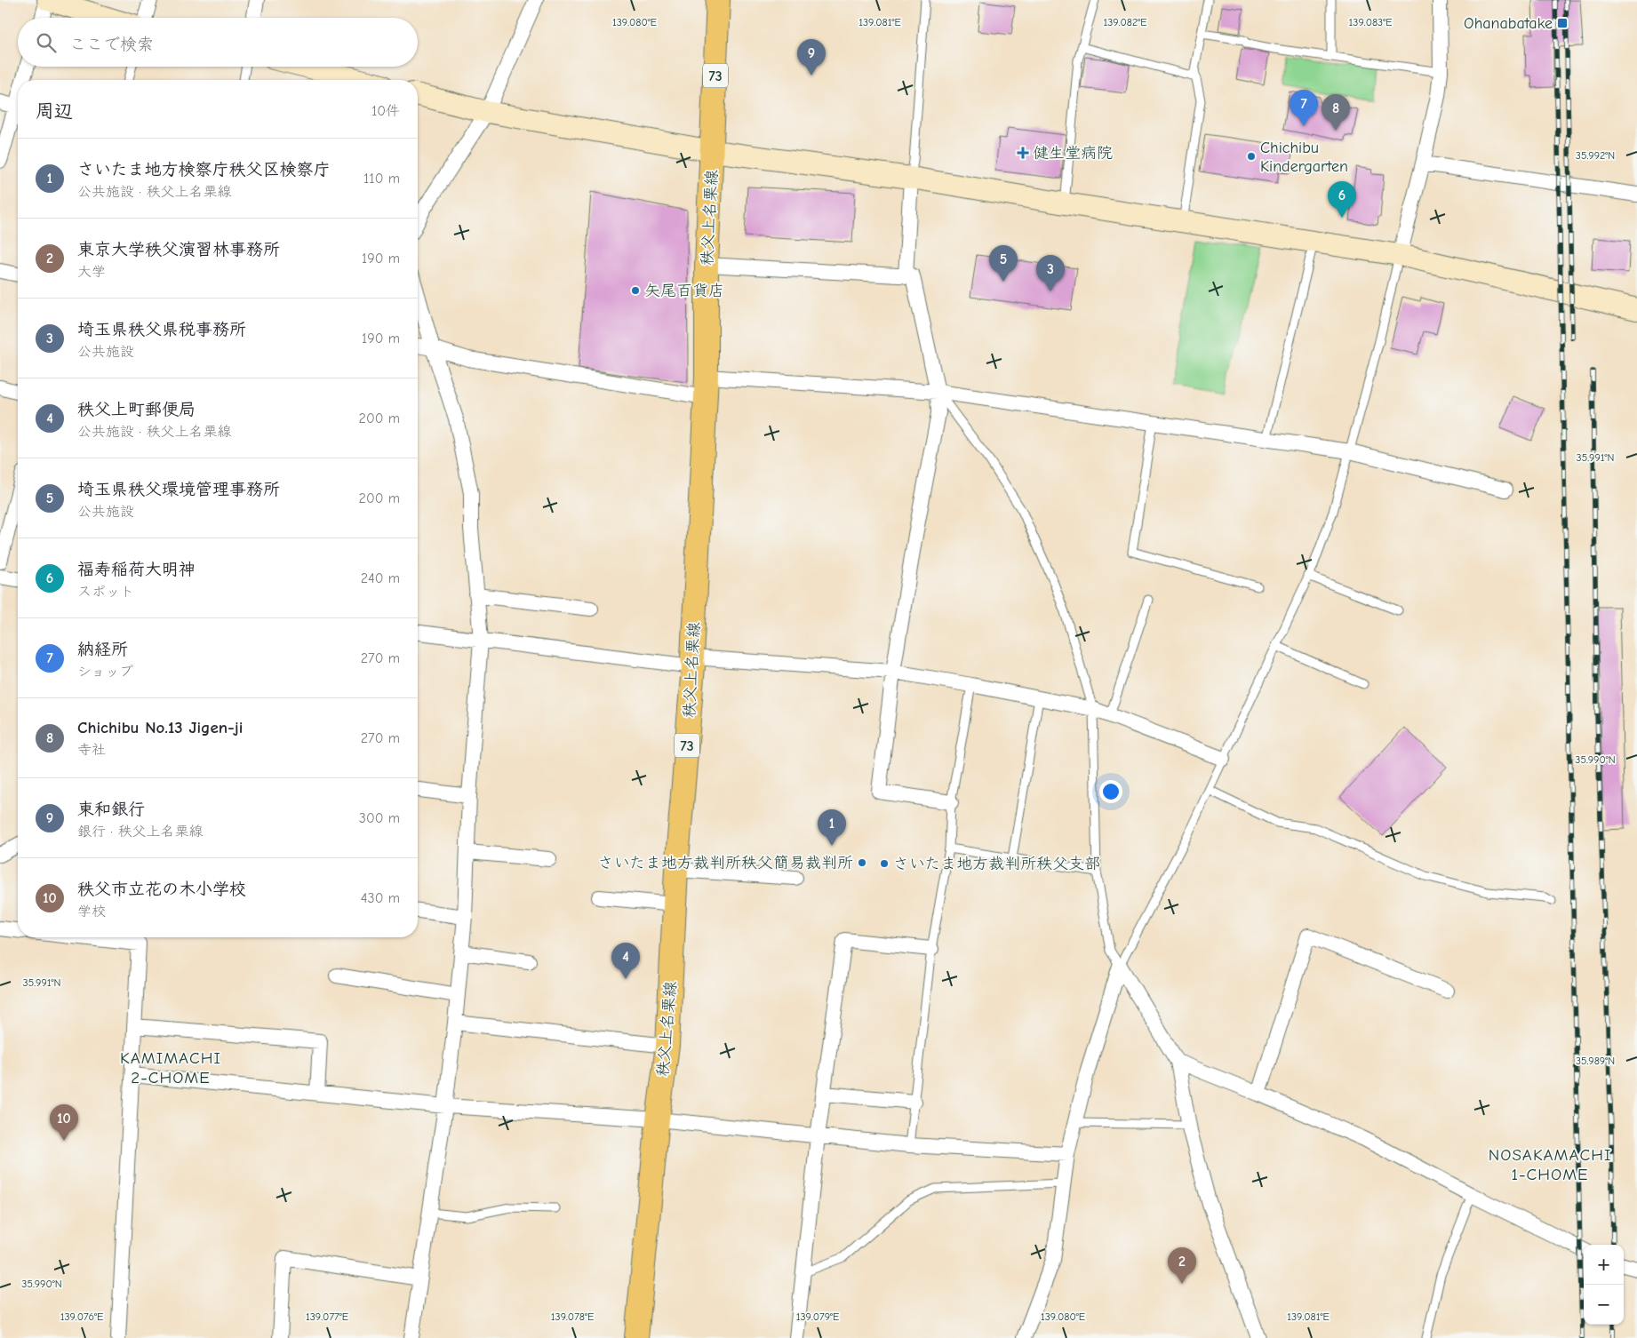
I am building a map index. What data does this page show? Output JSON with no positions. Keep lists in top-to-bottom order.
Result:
{
  "streets": {
    "main road": ["73", "秩父上名栗線"]
  },
  "districts": ["KAMIMACHI 2-CHOME", "NOSAKAMACHI 1-CHOME"],
  "places": {
    "transit": ["Ohanabatake"],
    "health": ["健生堂病院"],
    "other": [
      "Chichibu Kindergarten",
      "矢尾百貨店",
      "さいたま地方裁判所秩父簡易裁判所",
      "さいたま地方裁判所秩父支部"
    ]
  },
  "page": {
    "search": "ここで検索",
    "pins": [
      "9",
      "7",
      "8",
      "6",
      "5",
      "3",
      "1",
      "4",
      "10",
      "2"
    ],
    "heading": ["周辺", "10件"],
    "list": [
      {
        "mark": "1",
        "name": "さいたま地方検察庁秩父区検察庁",
        "note": "公共施設 · 秩父上名栗線",
        "value": "110 m"
      },
      {
        "mark": "2",
        "name": "東京大学秩父演習林事務所",
        "note": "大学",
        "value": "190 m"
      },
      {
        "mark": "3",
        "name": "埼玉県秩父県税事務所",
        "note": "公共施設",
        "value": "190 m"
      },
      {
        "mark": "4",
        "name": "秩父上町郵便局",
        "note": "公共施設 · 秩父上名栗線",
        "value": "200 m"
      },
      {
        "mark": "5",
        "name": "埼玉県秩父環境管理事務所",
        "note": "公共施設",
        "value": "200 m"
      },
      {
        "mark": "6",
        "name": "福寿稲荷大明神",
        "note": "スポット",
        "value": "240 m"
      },
      {
        "mark": "7",
        "name": "納経所",
        "note": "ショップ",
        "value": "270 m"
      },
      {
        "mark": "8",
        "name": "Chichibu No.13 Jigen-ji",
        "note": "寺社",
        "value": "270 m"
      },
      {
        "mark": "9",
        "name": "東和銀行",
        "note": "銀行 · 秩父上名栗線",
        "value": "300 m"
      },
      {
        "mark": "10",
        "name": "秩父市立花の木小学校",
        "note": "学校",
        "value": "430 m"
      }
    ],
    "map_buttons": ["+", "−"]
  },
  "coordinates": [
    "139.080°E",
    "139.081°E",
    "139.082°E",
    "139.083°E",
    "35.992°N",
    "35.991°N",
    "35.990°N",
    "35.989°N",
    "139.076°E",
    "139.077°E",
    "139.078°E",
    "139.079°E"
  ]
}
